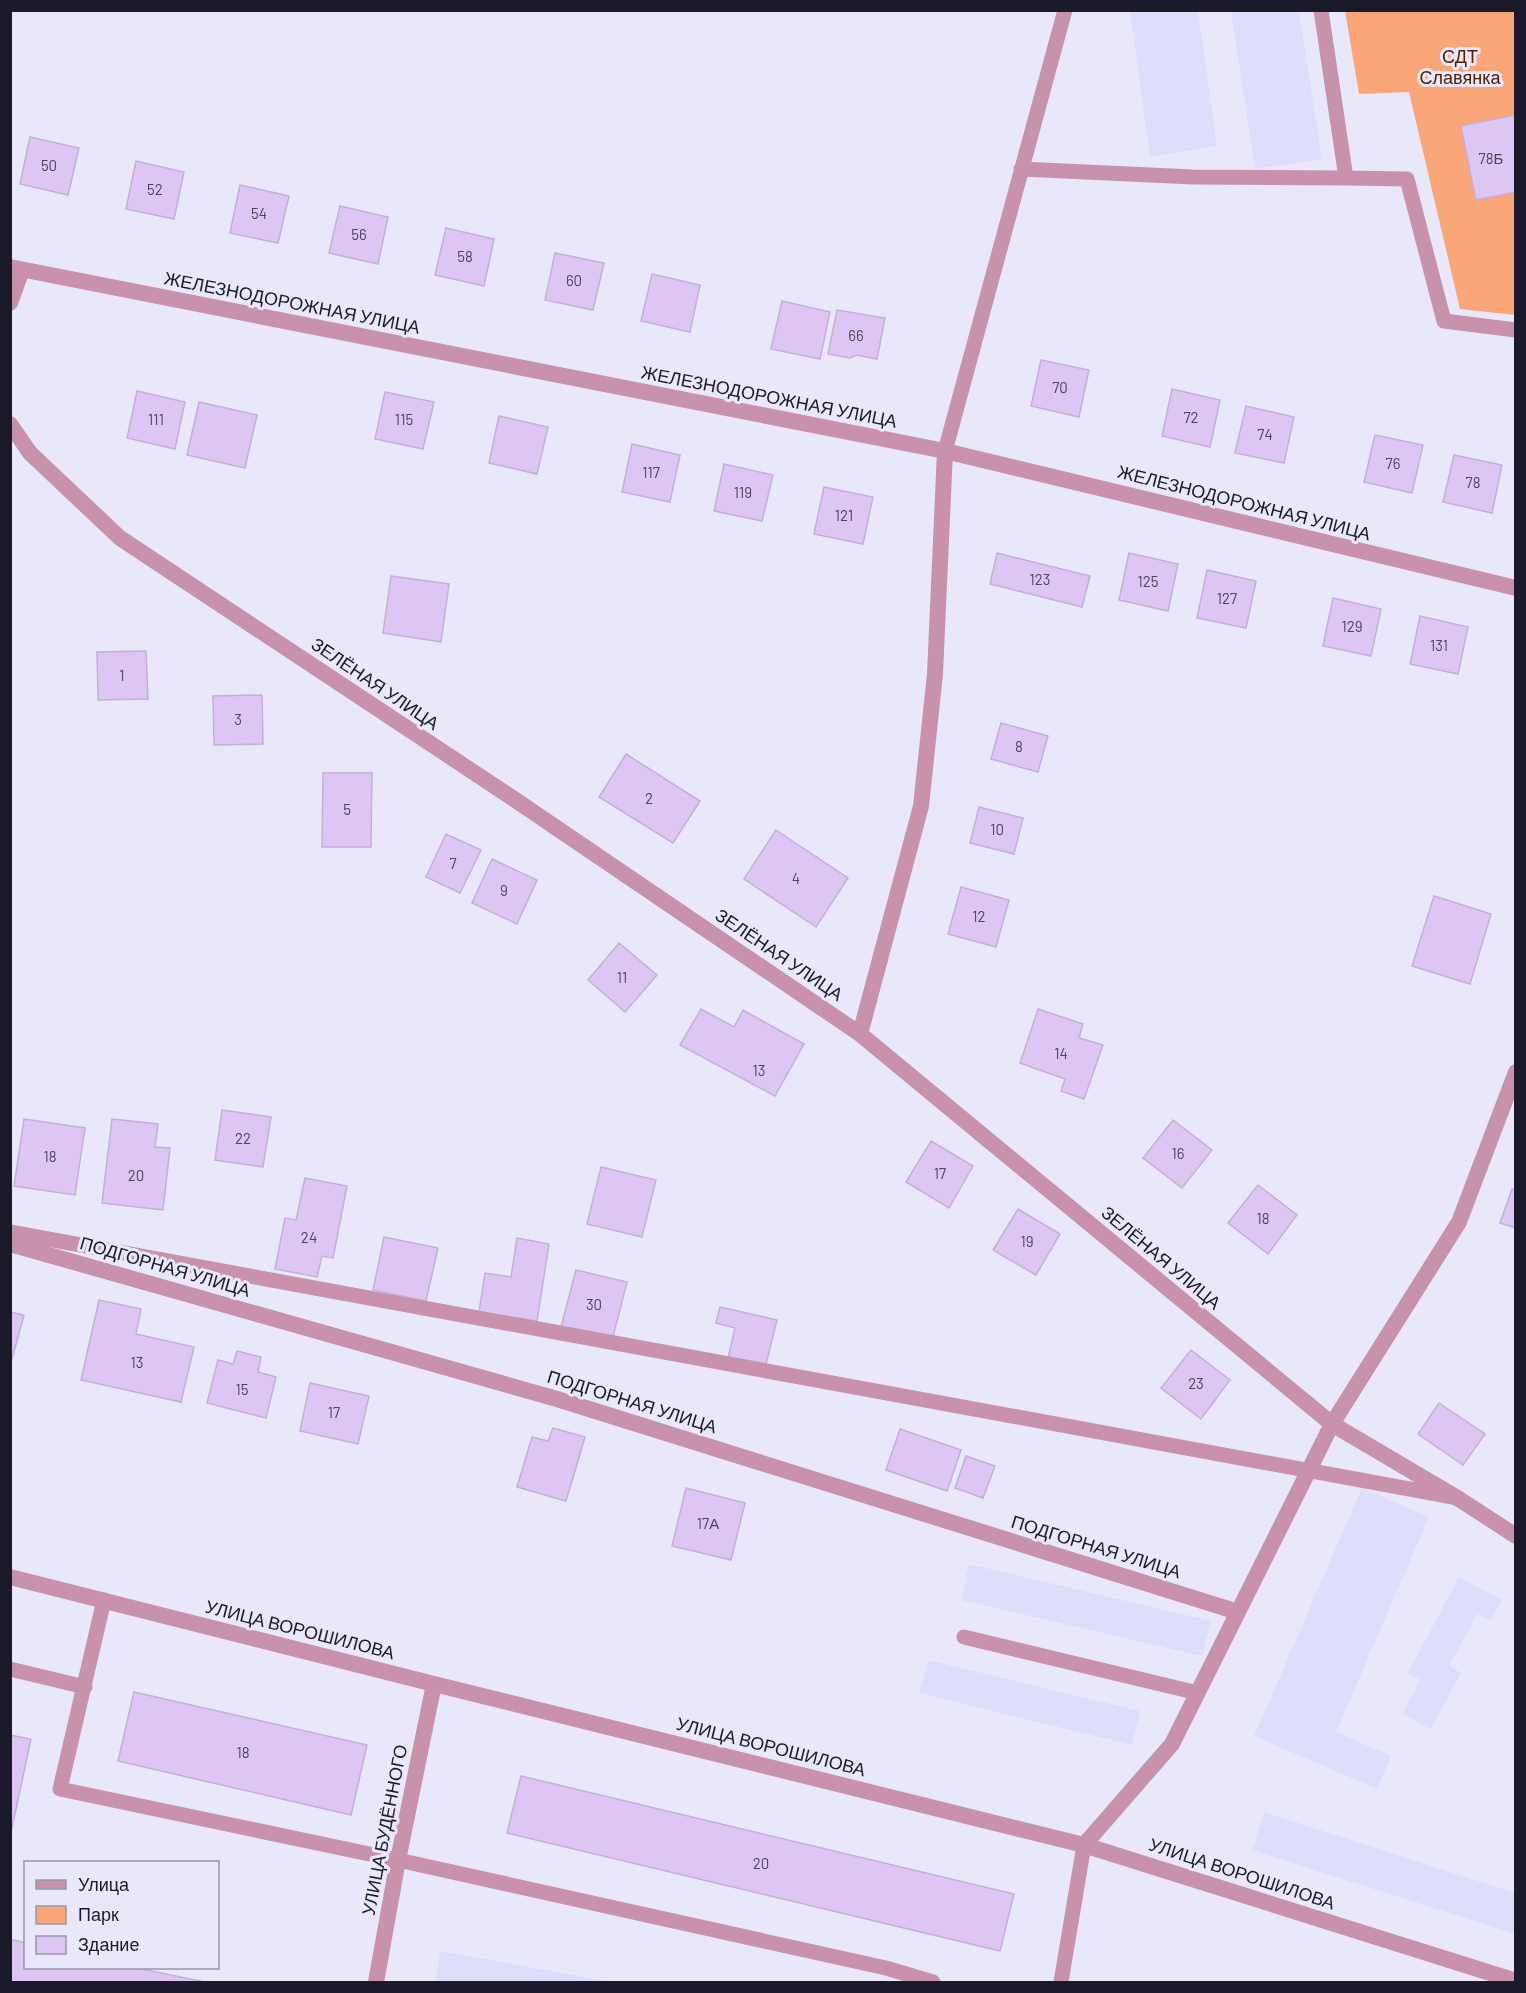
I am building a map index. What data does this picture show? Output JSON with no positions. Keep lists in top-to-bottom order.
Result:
{
  "streets": {
    "street": [
      "ЖЕЛЕЗНОДОРОЖНАЯ УЛИЦА",
      "ЗЕЛЁНАЯ УЛИЦА",
      "ПОДГОРНАЯ УЛИЦА",
      "УЛИЦА ВОРОШИЛОВА",
      "УЛИЦА БУДЁННОГО"
    ]
  },
  "crossings": [
    ["УЛИЦА ВОРОШИЛОВА", "УЛИЦА БУДЁННОГО"]
  ],
  "parks": ["СДТ Славянка"],
  "house_numbers": [
    "78Б",
    "50",
    "52",
    "54",
    "56",
    "58",
    "60",
    "66",
    "70",
    "72",
    "111",
    "115",
    "74",
    "76",
    "117",
    "78",
    "119",
    "121",
    "123",
    "125",
    "127",
    "129",
    "131",
    "1",
    "3",
    "8",
    "2",
    "5",
    "10",
    "7",
    "4",
    "9",
    "12",
    "11",
    "14",
    "13",
    "22",
    "16",
    "18",
    "17",
    "20",
    "18",
    "24",
    "19",
    "30",
    "13",
    "23",
    "15",
    "17",
    "17А",
    "18",
    "20"
  ],
  "legend": ["Улица", "Парк", "Здание"]
}
